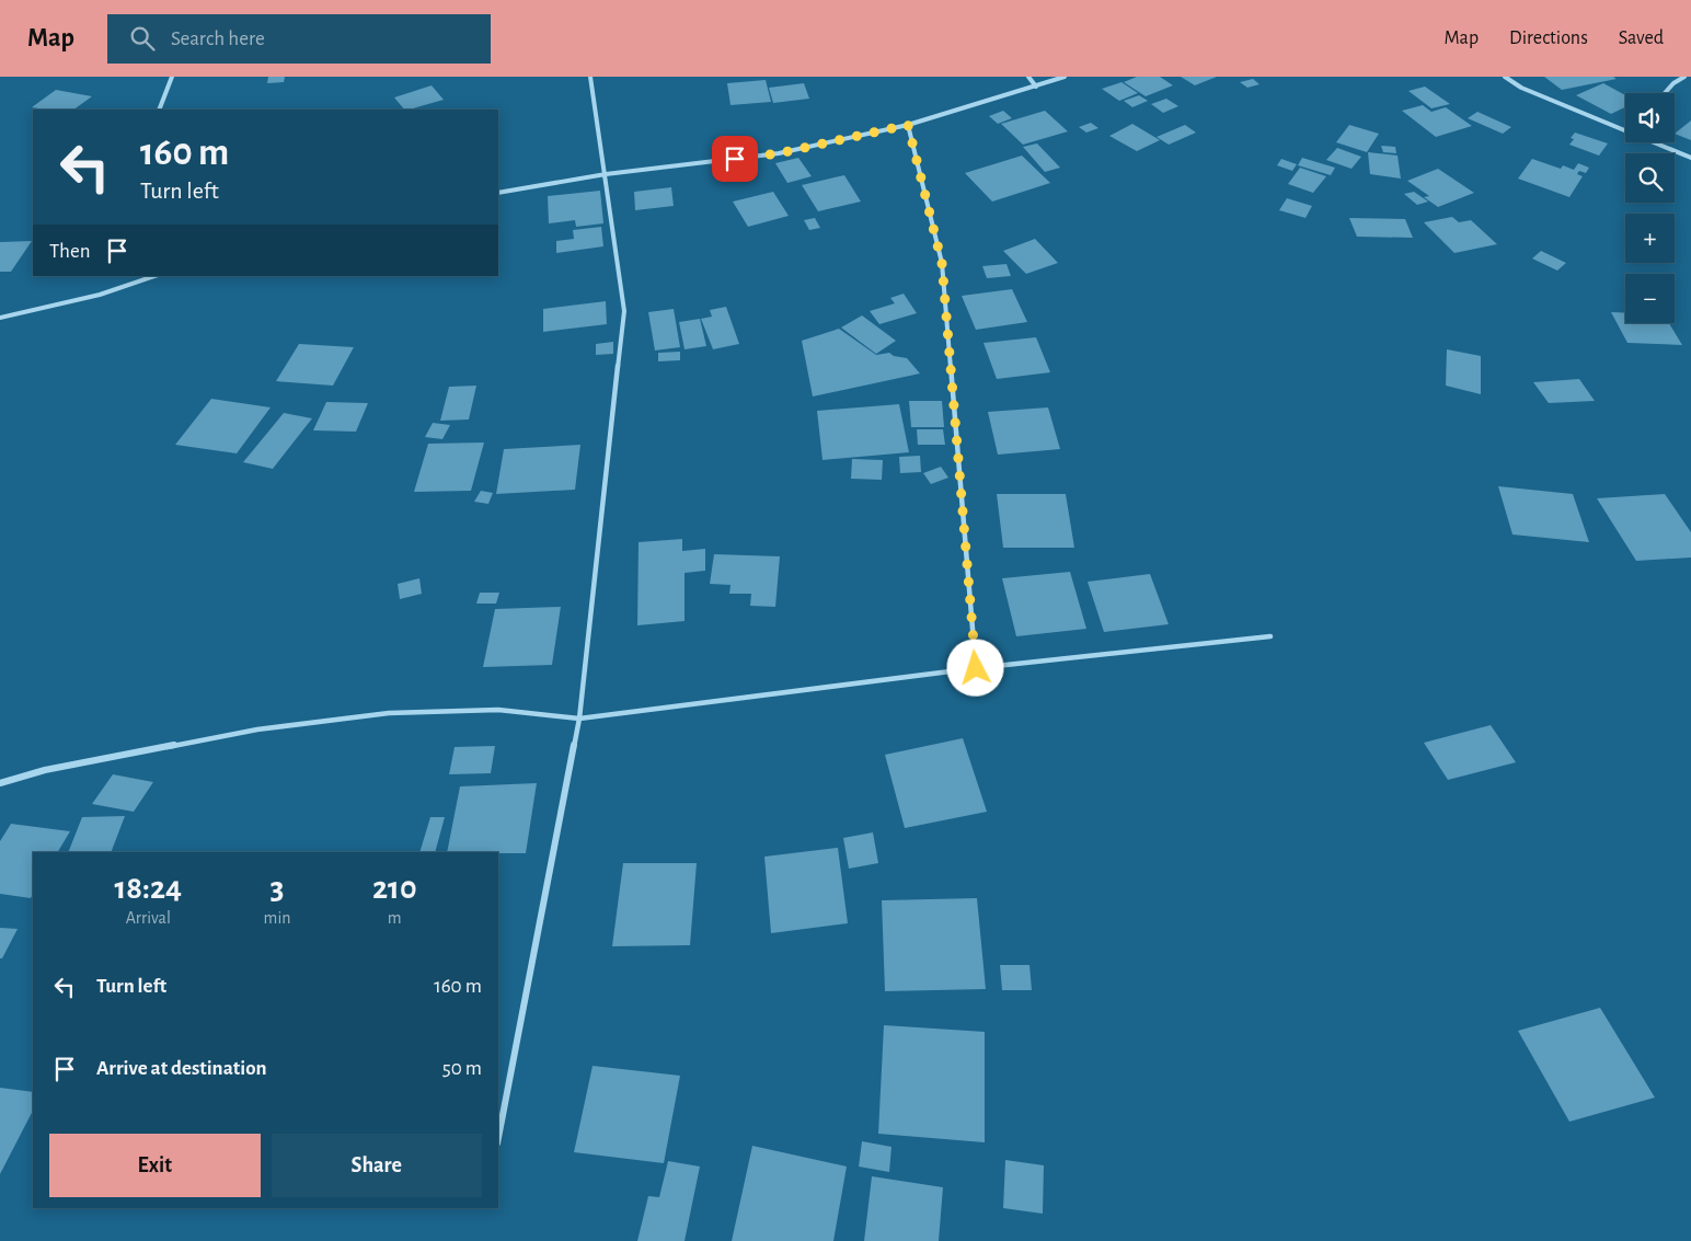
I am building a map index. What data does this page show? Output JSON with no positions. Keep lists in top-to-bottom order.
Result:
{
  "page": {
    "header": "Map",
    "search": "Search here",
    "nav": ["Map", "Directions", "Saved"],
    "map_buttons": ["+", "−"],
    "turn": ["160 m", "Turn left"],
    "then": "Then",
    "eta": [
      "18:24",
      "Arrival",
      "3",
      "min",
      "210",
      "m"
    ],
    "list": [
      {
        "name": "Turn left",
        "value": "160 m"
      },
      {
        "name": "Arrive at destination",
        "value": "50 m"
      }
    ],
    "buttons": ["Exit", "Share"]
  }
}
